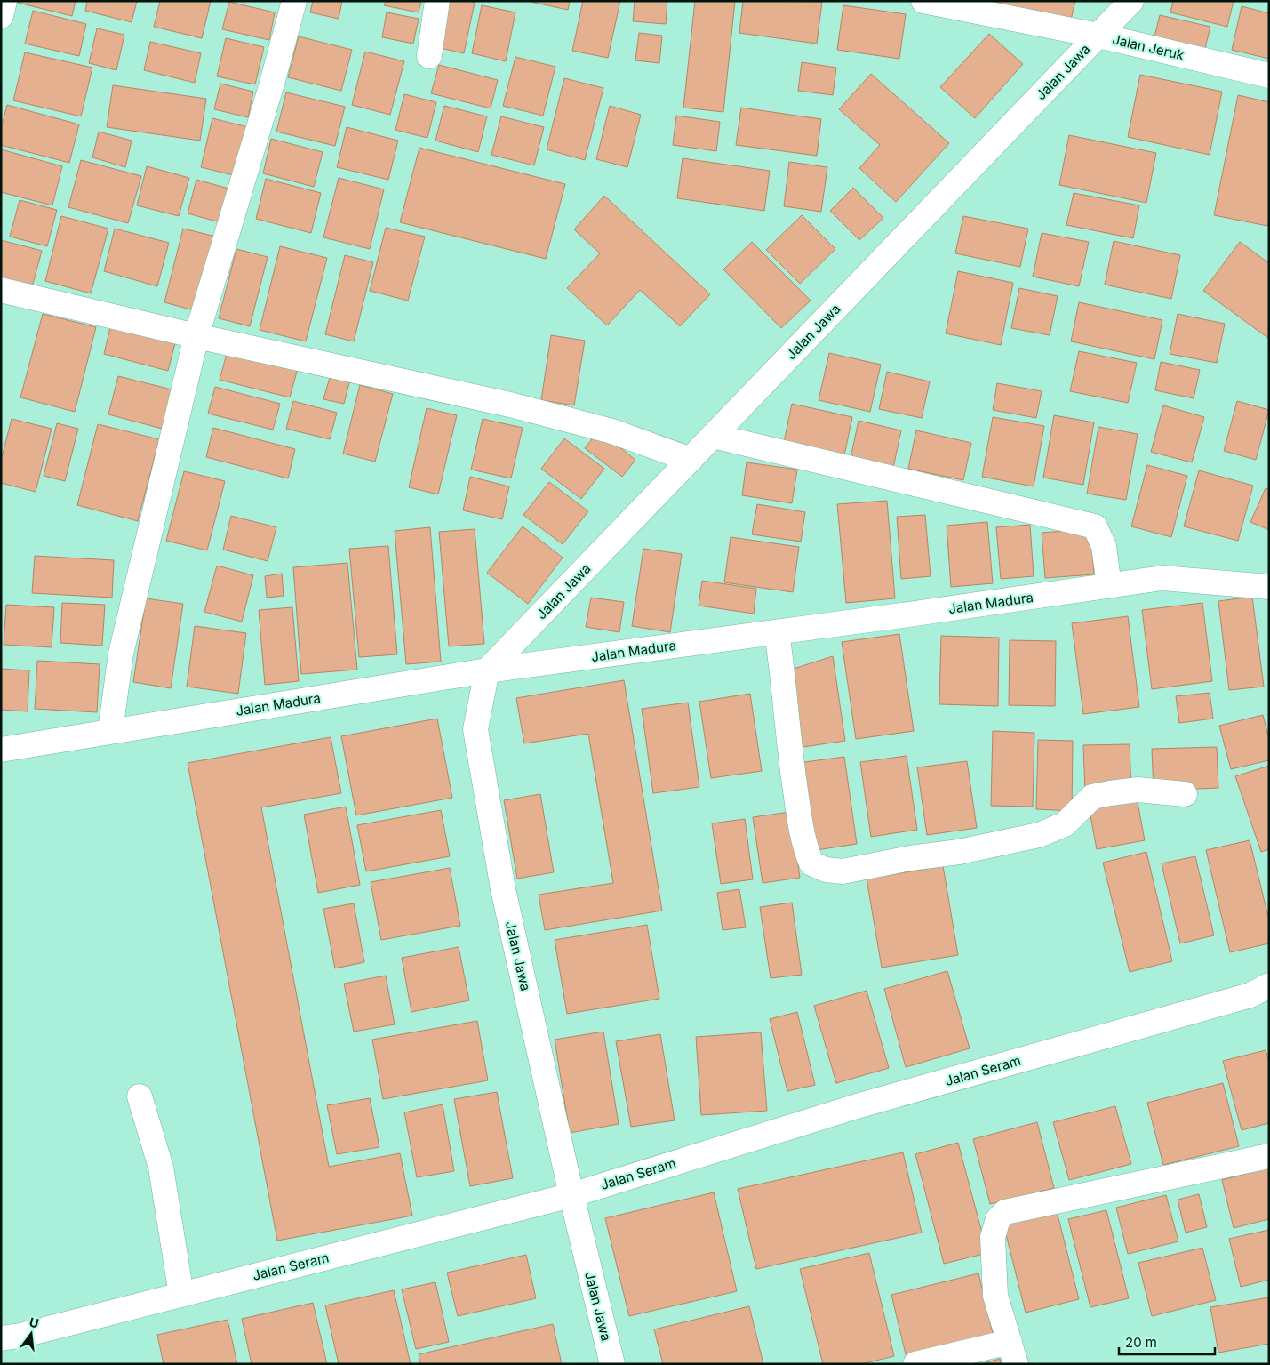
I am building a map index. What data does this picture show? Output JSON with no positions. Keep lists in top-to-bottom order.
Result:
{
  "streets": {
    "street": [
      "Jalan Jeruk",
      "Jalan Jawa",
      "Jalan Madura",
      "Jalan Seram"
    ]
  },
  "crossings": [
    ["Jalan Jeruk", "Jalan Jawa"],
    ["Jalan Jawa", "Jalan Madura"],
    ["Jalan Jawa", "Jalan Seram"]
  ],
  "scale_bar": "20 m",
  "north": "top"
}
